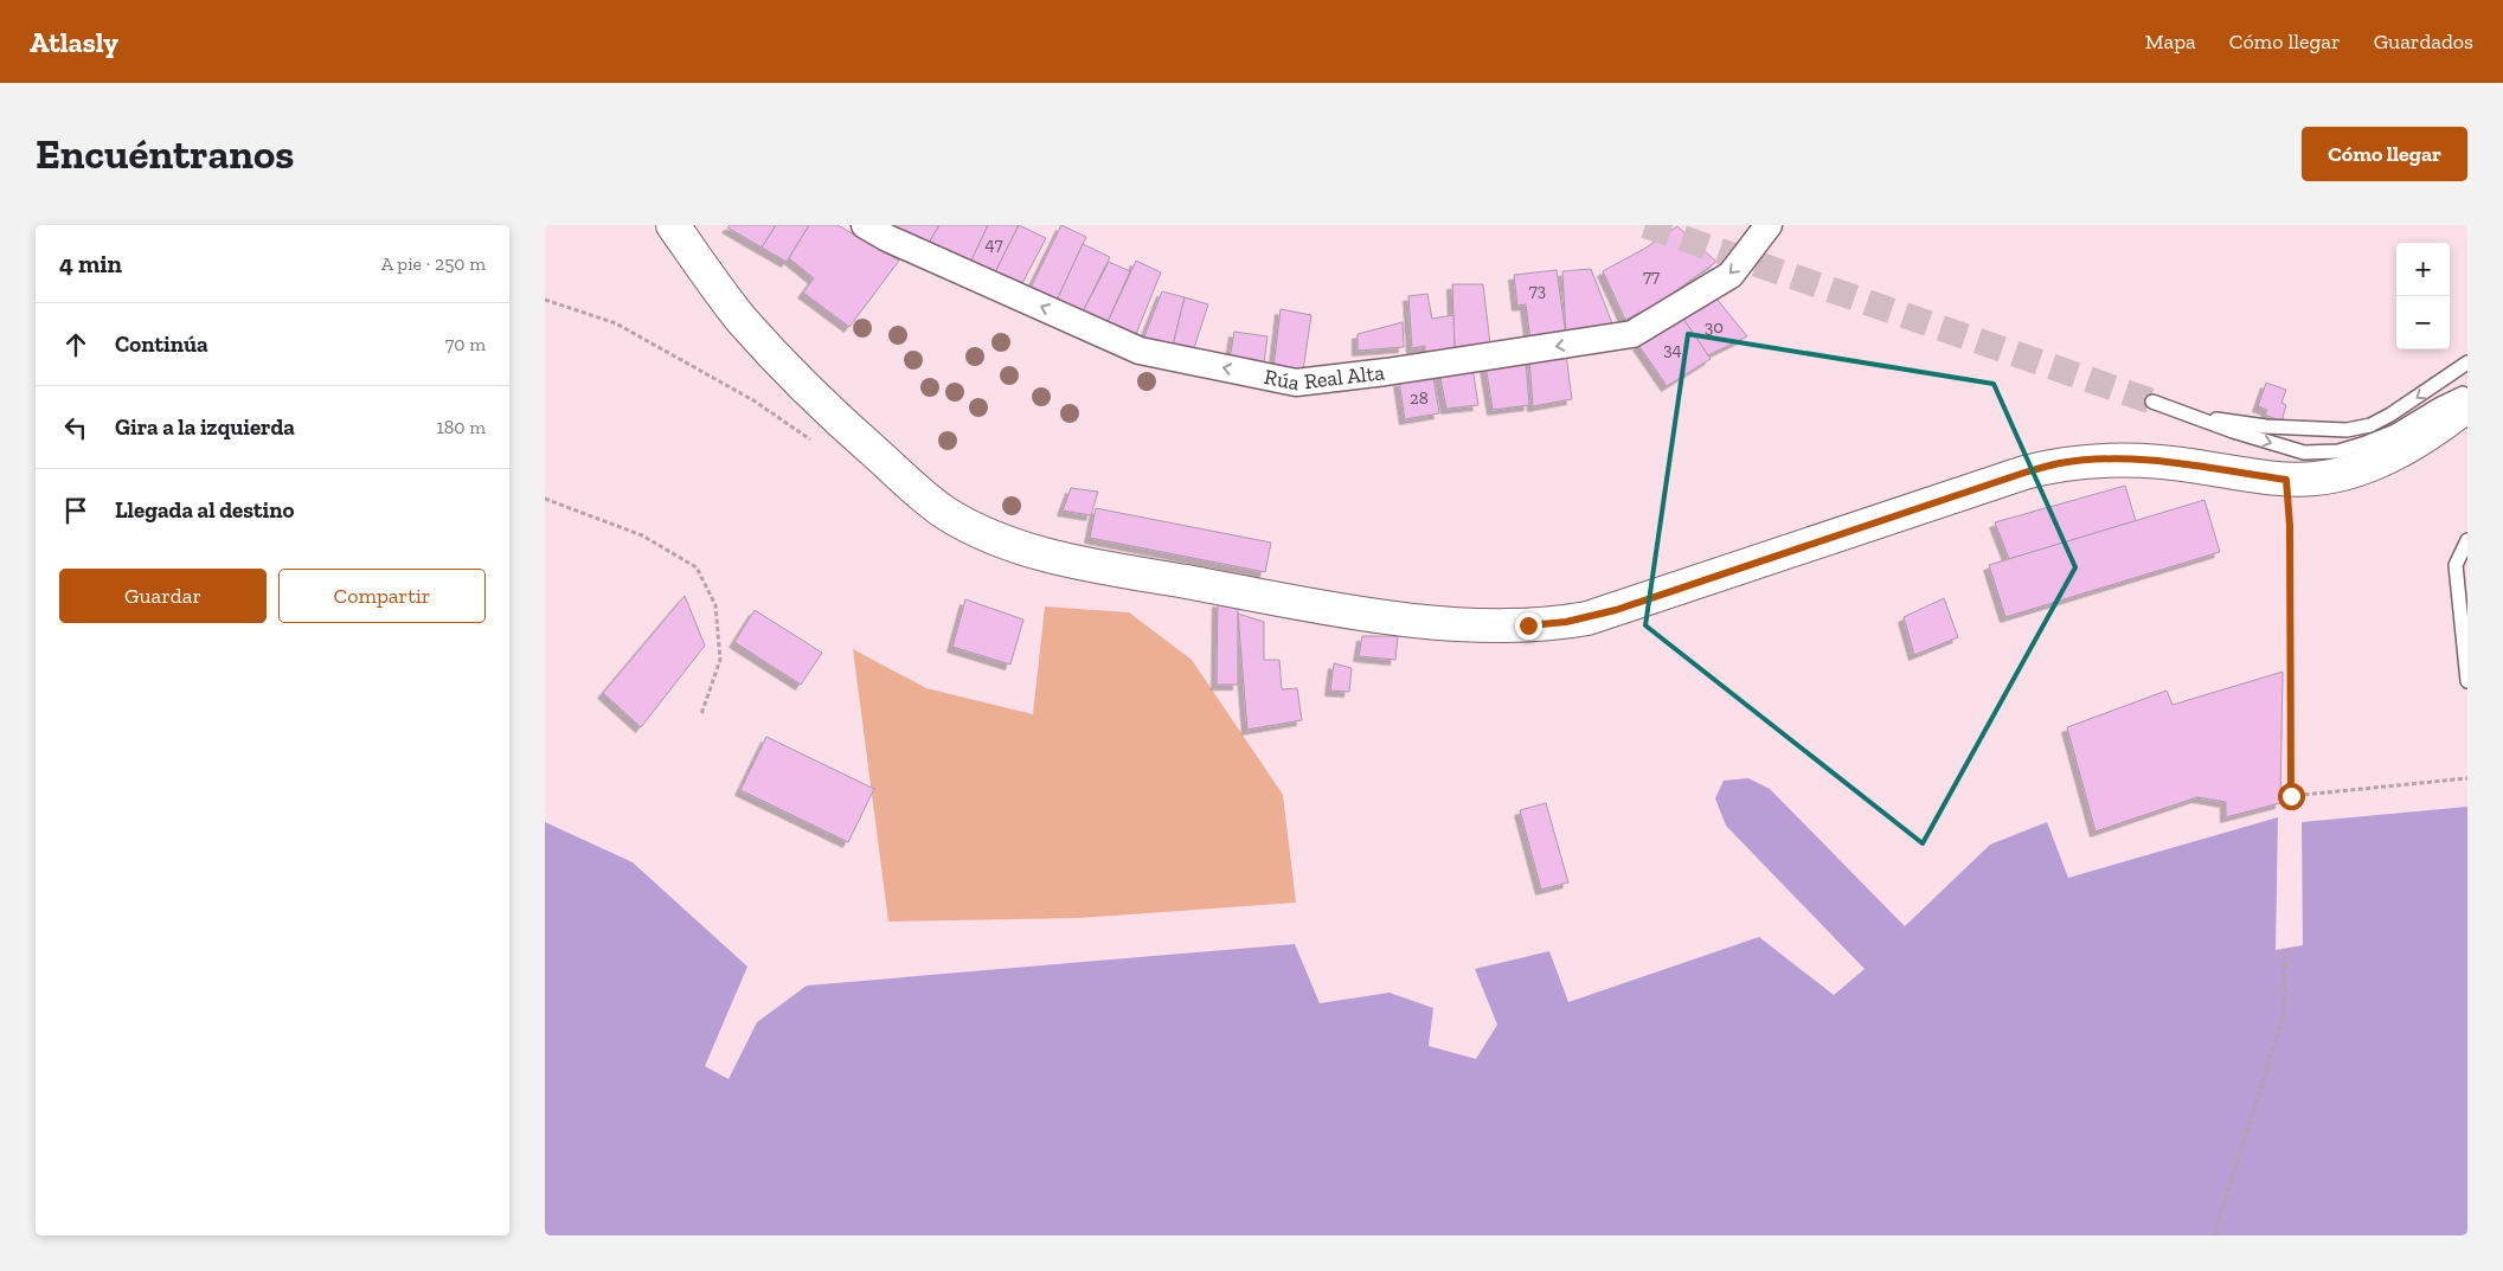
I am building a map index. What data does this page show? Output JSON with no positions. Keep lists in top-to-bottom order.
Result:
{
  "streets": {
    "street": ["Rúa Real Alta"]
  },
  "house_numbers": [
    "47",
    "77",
    "73",
    "30",
    "34",
    "28"
  ],
  "page": {
    "header": "Atlasly",
    "nav": ["Mapa", "Cómo llegar", "Guardados"],
    "buttons": [
      "Cómo llegar",
      ["Guardar", "Compartir"]
    ],
    "title": "Encuéntranos",
    "heading": ["4 min", "A pie · 250 m"],
    "map_buttons": ["+", "−"],
    "list": [
      ["Continúa", "70 m"],
      ["Gira a la izquierda", "180 m"],
      "Llegada al destino"
    ]
  }
}
